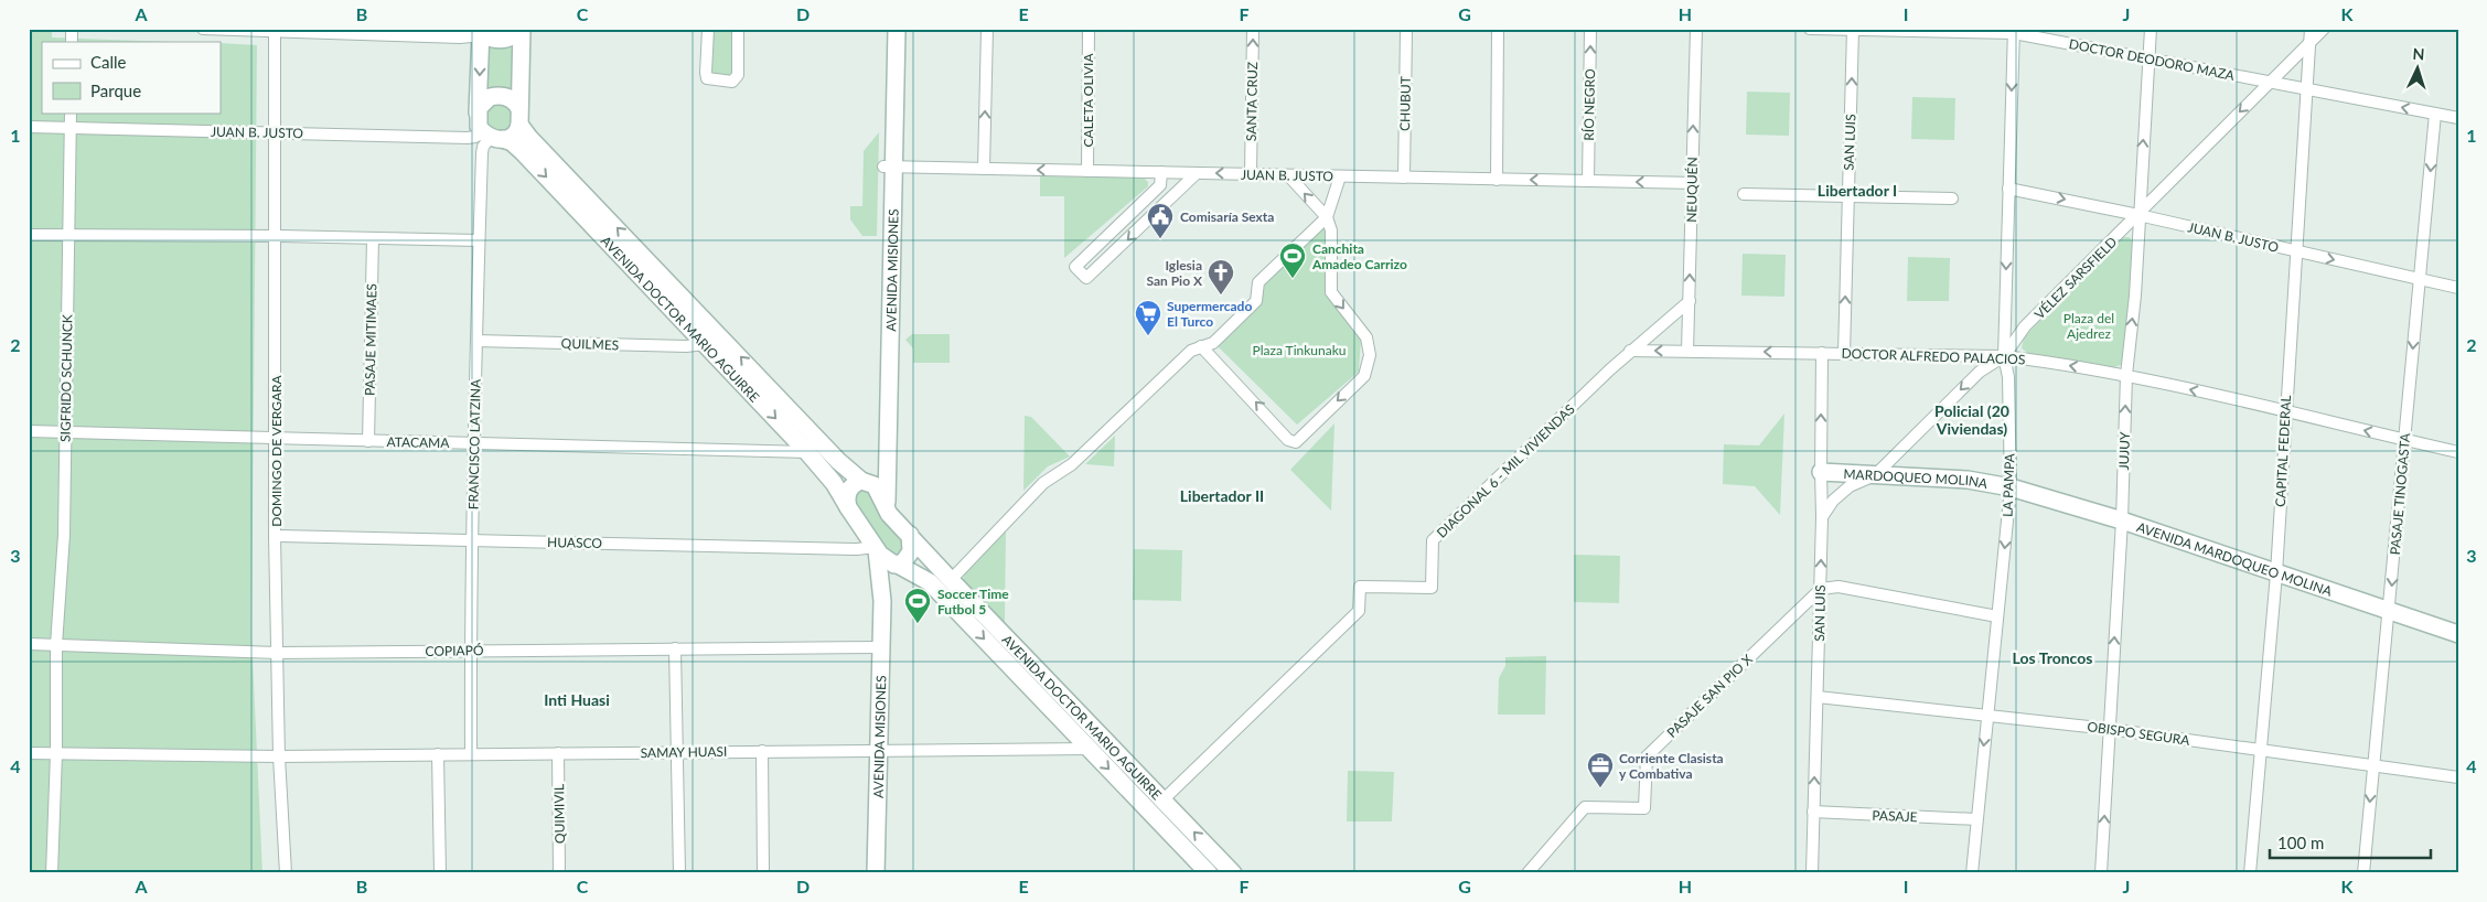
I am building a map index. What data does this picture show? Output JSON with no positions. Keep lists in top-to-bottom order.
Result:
{
  "streets": {
    "main road": [
      "AVENIDA MISIONES",
      "AVENIDA DOCTOR MARIO AGUIRRE",
      "MARDOQUEO MOLINA",
      "AVENIDA MARDOQUEO MOLINA"
    ],
    "street": [
      "DOCTOR DEODORO MAZA",
      "CALETA OLIVIA",
      "SANTA CRUZ",
      "CHUBUT",
      "RÍO NEGRO",
      "JUAN B. JUSTO",
      "SAN LUIS",
      "NEUQUÉN",
      "VÉLEZ SARSFIELD",
      "PASAJE MITIMAES",
      "QUILMES",
      "DOCTOR ALFREDO PALACIOS",
      "SIGFRIDO SCHUNCK",
      "ATACAMA",
      "FRANCISCO LATZINA",
      "DOMINGO DE VERGARA",
      "JUJUY",
      "CAPITAL FEDERAL",
      "DIAGONAL 6 - MIL VIVIENDAS",
      "LA PAMPA",
      "PASAJE TINOGASTA",
      "HUASCO",
      "COPIAPÓ",
      "PASAJE SAN PIO X",
      "OBISPO SEGURA",
      "SAMAY HUASI",
      "QUIMIVIL",
      "PASAJE"
    ]
  },
  "crossings": [
    ["DOCTOR DEODORO MAZA", "SAN LUIS"],
    ["DOCTOR DEODORO MAZA", "VÉLEZ SARSFIELD"],
    ["DOCTOR DEODORO MAZA", "JUJUY"],
    ["DOCTOR DEODORO MAZA", "CAPITAL FEDERAL"],
    ["DOCTOR DEODORO MAZA", "LA PAMPA"],
    ["DOCTOR DEODORO MAZA", "PASAJE TINOGASTA"],
    ["CALETA OLIVIA", "JUAN B. JUSTO"],
    ["SANTA CRUZ", "JUAN B. JUSTO"],
    ["CHUBUT", "JUAN B. JUSTO"],
    ["RÍO NEGRO", "JUAN B. JUSTO"],
    ["JUAN B. JUSTO", "NEUQUÉN"],
    ["JUAN B. JUSTO", "AVENIDA MISIONES"],
    ["JUAN B. JUSTO", "VÉLEZ SARSFIELD"],
    ["JUAN B. JUSTO", "AVENIDA DOCTOR MARIO AGUIRRE"],
    ["JUAN B. JUSTO", "SIGFRIDO SCHUNCK"],
    ["JUAN B. JUSTO", "FRANCISCO LATZINA"],
    ["JUAN B. JUSTO", "DOMINGO DE VERGARA"],
    ["JUAN B. JUSTO", "JUJUY"],
    ["JUAN B. JUSTO", "CAPITAL FEDERAL"],
    ["JUAN B. JUSTO", "LA PAMPA"],
    ["JUAN B. JUSTO", "PASAJE TINOGASTA"],
    ["SAN LUIS", "VÉLEZ SARSFIELD"],
    ["SAN LUIS", "DOCTOR ALFREDO PALACIOS"],
    ["SAN LUIS", "MARDOQUEO MOLINA"],
    ["SAN LUIS", "PASAJE SAN PIO X"],
    ["SAN LUIS", "OBISPO SEGURA"],
    ["SAN LUIS", "PASAJE"],
    ["NEUQUÉN", "DOCTOR ALFREDO PALACIOS"],
    ["NEUQUÉN", "DIAGONAL 6 - MIL VIVIENDAS"],
    ["AVENIDA MISIONES", "AVENIDA DOCTOR MARIO AGUIRRE"],
    ["AVENIDA MISIONES", "HUASCO"],
    ["AVENIDA MISIONES", "COPIAPÓ"],
    ["AVENIDA MISIONES", "SAMAY HUASI"],
    ["VÉLEZ SARSFIELD", "DOCTOR ALFREDO PALACIOS"],
    ["VÉLEZ SARSFIELD", "JUJUY"],
    ["VÉLEZ SARSFIELD", "CAPITAL FEDERAL"],
    ["VÉLEZ SARSFIELD", "MARDOQUEO MOLINA"],
    ["VÉLEZ SARSFIELD", "LA PAMPA"],
    ["AVENIDA DOCTOR MARIO AGUIRRE", "QUILMES"],
    ["AVENIDA DOCTOR MARIO AGUIRRE", "ATACAMA"],
    ["AVENIDA DOCTOR MARIO AGUIRRE", "FRANCISCO LATZINA"],
    ["AVENIDA DOCTOR MARIO AGUIRRE", "DIAGONAL 6 - MIL VIVIENDAS"],
    ["AVENIDA DOCTOR MARIO AGUIRRE", "HUASCO"],
    ["AVENIDA DOCTOR MARIO AGUIRRE", "SAMAY HUASI"],
    ["PASAJE MITIMAES", "ATACAMA"],
    ["QUILMES", "FRANCISCO LATZINA"],
    ["DOCTOR ALFREDO PALACIOS", "JUJUY"],
    ["DOCTOR ALFREDO PALACIOS", "CAPITAL FEDERAL"],
    ["DOCTOR ALFREDO PALACIOS", "DIAGONAL 6 - MIL VIVIENDAS"],
    ["DOCTOR ALFREDO PALACIOS", "LA PAMPA"],
    ["DOCTOR ALFREDO PALACIOS", "PASAJE TINOGASTA"],
    ["SIGFRIDO SCHUNCK", "ATACAMA"],
    ["SIGFRIDO SCHUNCK", "COPIAPÓ"],
    ["SIGFRIDO SCHUNCK", "SAMAY HUASI"],
    ["ATACAMA", "FRANCISCO LATZINA"],
    ["ATACAMA", "DOMINGO DE VERGARA"],
    ["FRANCISCO LATZINA", "HUASCO"],
    ["FRANCISCO LATZINA", "COPIAPÓ"],
    ["FRANCISCO LATZINA", "SAMAY HUASI"],
    ["DOMINGO DE VERGARA", "HUASCO"],
    ["DOMINGO DE VERGARA", "COPIAPÓ"],
    ["DOMINGO DE VERGARA", "SAMAY HUASI"],
    ["JUJUY", "AVENIDA MARDOQUEO MOLINA"],
    ["JUJUY", "OBISPO SEGURA"],
    ["CAPITAL FEDERAL", "AVENIDA MARDOQUEO MOLINA"],
    ["CAPITAL FEDERAL", "OBISPO SEGURA"],
    ["MARDOQUEO MOLINA", "LA PAMPA"],
    ["MARDOQUEO MOLINA", "AVENIDA MARDOQUEO MOLINA"],
    ["LA PAMPA", "AVENIDA MARDOQUEO MOLINA"],
    ["LA PAMPA", "OBISPO SEGURA"],
    ["LA PAMPA", "PASAJE"],
    ["PASAJE TINOGASTA", "AVENIDA MARDOQUEO MOLINA"],
    ["PASAJE TINOGASTA", "OBISPO SEGURA"],
    ["SAMAY HUASI", "QUIMIVIL"]
  ],
  "one_way": [
    "SANTA CRUZ",
    "SAN LUIS",
    "NEUQUÉN",
    "VÉLEZ SARSFIELD",
    "DOCTOR ALFREDO PALACIOS",
    "JUJUY",
    "LA PAMPA",
    "PASAJE TINOGASTA"
  ],
  "districts": [
    "Libertador I",
    "Policial (20 Viviendas)",
    "Libertador II",
    "Los Troncos",
    "Inti Huasi"
  ],
  "parks": ["Plaza del Ajedrez", "Plaza Tinkunaku"],
  "places": {
    "public building": ["Comisaría Sexta"],
    "sports": ["Canchita Amadeo Carrizo", "Soccer Time Futbol 5"],
    "church": ["Iglesia San Pio X"],
    "supermarket": ["Supermercado El Turco"],
    "office": ["Corriente Clasista y Combativa"]
  },
  "legend": ["Calle", "Parque"],
  "scale_bar": "100 m",
  "north": "top",
  "grid": {
    "columns": [
      "A",
      "B",
      "C",
      "D",
      "E",
      "F",
      "G",
      "H",
      "I",
      "J",
      "K"
    ],
    "rows": [
      "1",
      "2",
      "3",
      "4"
    ]
  }
}
